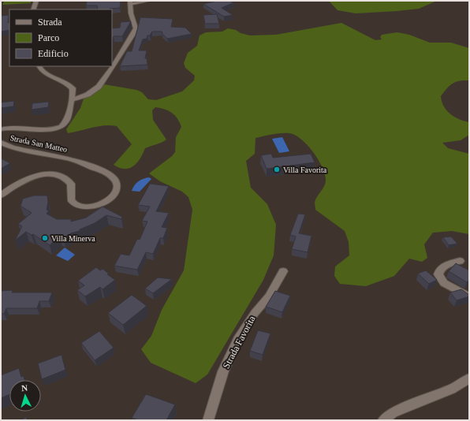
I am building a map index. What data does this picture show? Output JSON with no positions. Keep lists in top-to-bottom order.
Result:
{
  "streets": {
    "street": ["Strada San Matteo", "Strada Favorita"]
  },
  "places": ["Villa Favorita", "Villa Minerva"],
  "legend": ["Strada", "Parco", "Edificio"],
  "north": "top"
}
